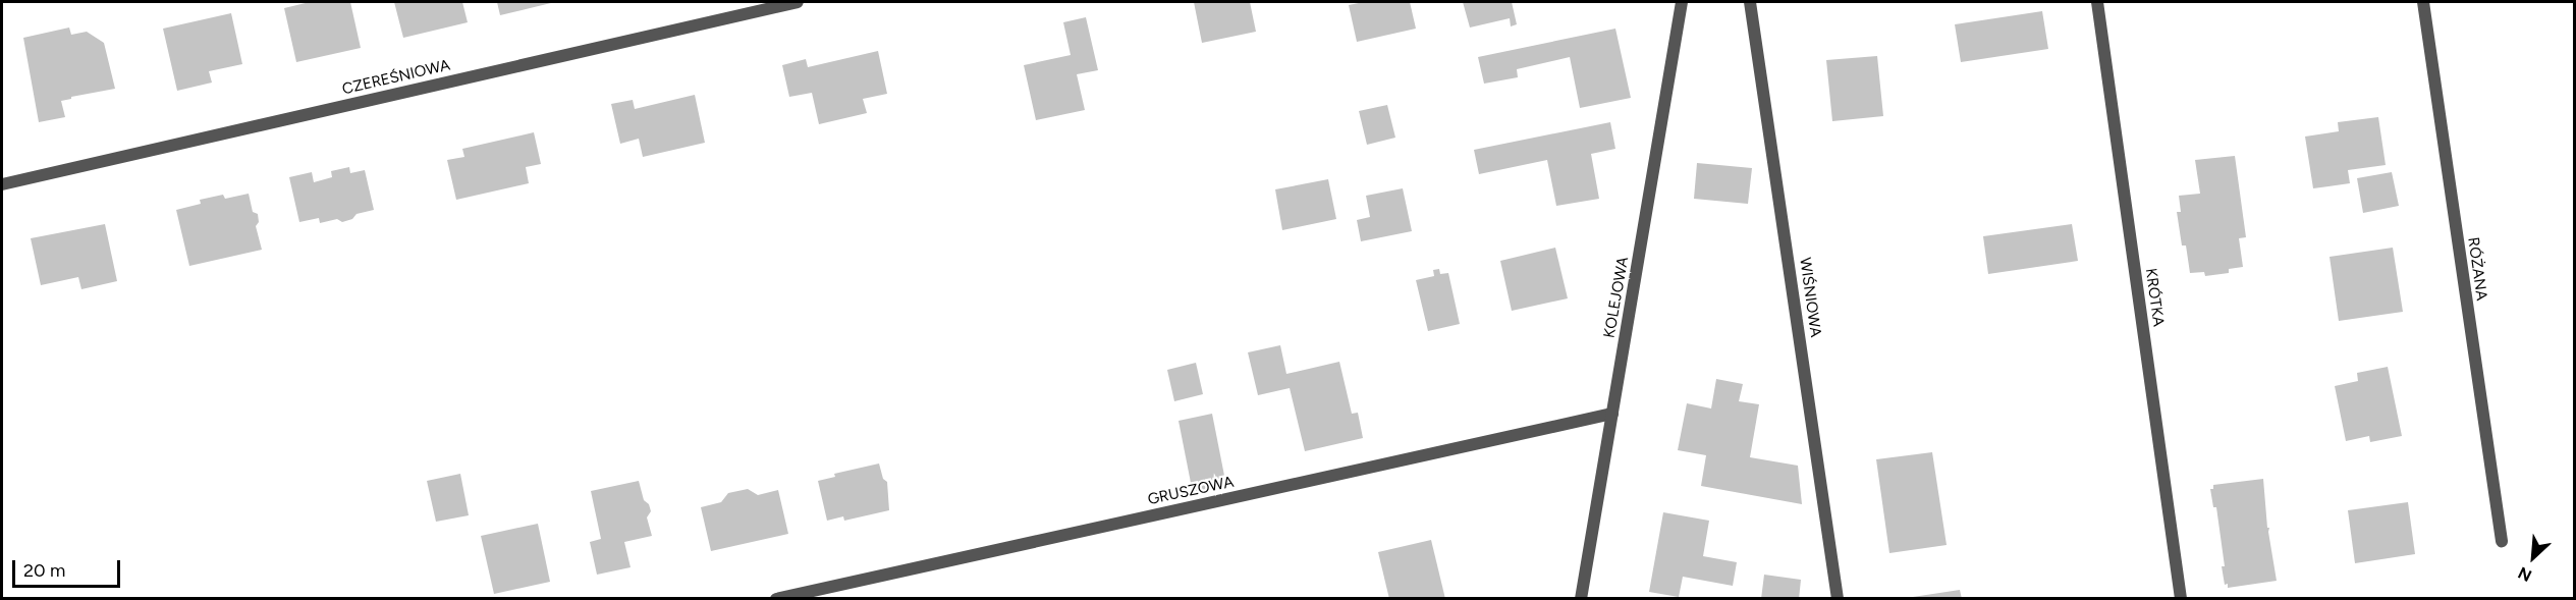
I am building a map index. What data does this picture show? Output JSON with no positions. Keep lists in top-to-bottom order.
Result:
{
  "streets": {
    "street": [
      "CZEREŚNIOWA",
      "RÓŻANA",
      "KOLEJOWA",
      "WIŚNIOWA",
      "KRÓTKA",
      "GRUSZOWA"
    ]
  },
  "crossings": [
    ["KOLEJOWA", "GRUSZOWA"]
  ],
  "scale_bar": "20 m",
  "north": "bottom left"
}
